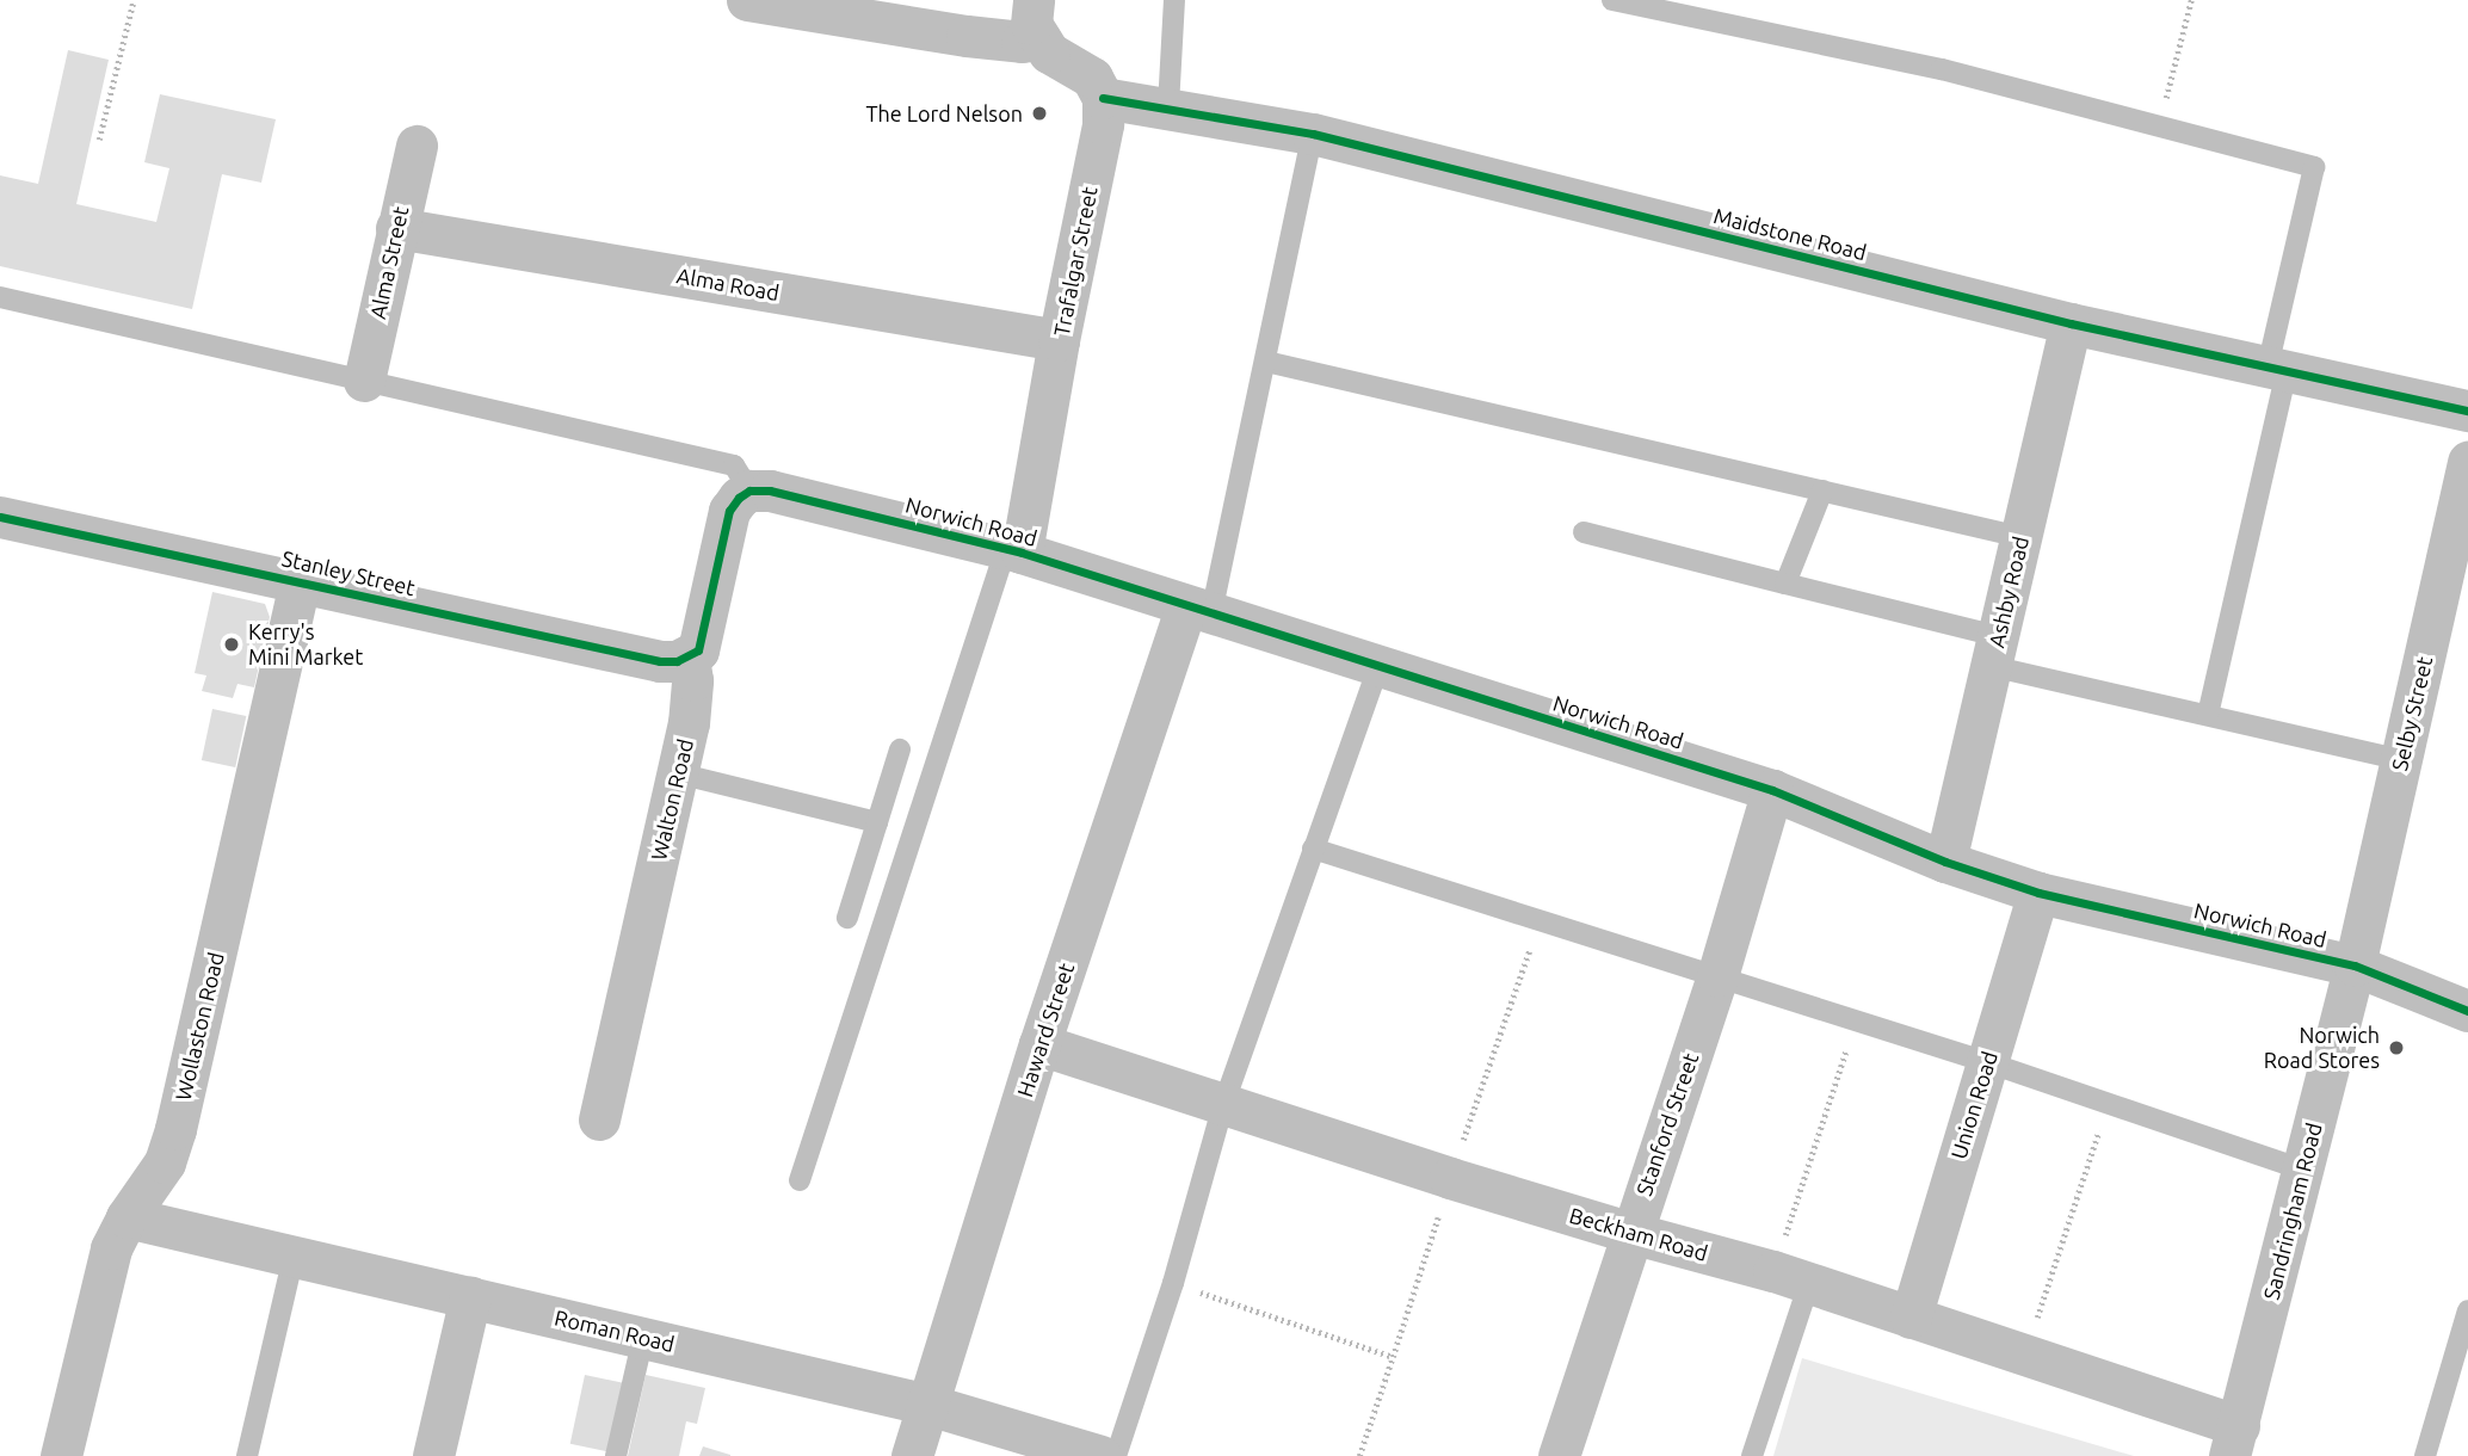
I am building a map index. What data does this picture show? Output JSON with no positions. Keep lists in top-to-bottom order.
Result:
{
  "streets": {
    "street": [
      "Maidstone Road",
      "Trafalgar Street",
      "Alma Street",
      "Alma Road",
      "Norwich Road",
      "Stanley Street",
      "Ashby Road",
      "Selby Street",
      "Walton Road",
      "Wollaston Road",
      "Haward Street",
      "Union Road",
      "Stanford Street",
      "Sandringham Road",
      "Beckham Road",
      "Roman Road"
    ]
  },
  "crossings": [
    ["Maidstone Road", "Trafalgar Street"],
    ["Maidstone Road", "Ashby Road"],
    ["Trafalgar Street", "Alma Road"],
    ["Trafalgar Street", "Norwich Road"],
    ["Alma Street", "Alma Road"],
    ["Norwich Road", "Ashby Road"],
    ["Norwich Road", "Selby Street"],
    ["Norwich Road", "Haward Street"],
    ["Norwich Road", "Union Road"],
    ["Norwich Road", "Stanford Street"],
    ["Norwich Road", "Sandringham Road"],
    ["Stanley Street", "Walton Road"],
    ["Stanley Street", "Wollaston Road"],
    ["Selby Street", "Sandringham Road"],
    ["Wollaston Road", "Roman Road"],
    ["Haward Street", "Beckham Road"],
    ["Haward Street", "Roman Road"],
    ["Union Road", "Beckham Road"],
    ["Stanford Street", "Beckham Road"],
    ["Sandringham Road", "Beckham Road"]
  ],
  "places": ["The Lord Nelson", "Kerry's Mini Market", "Norwich Road Stores"]
}
